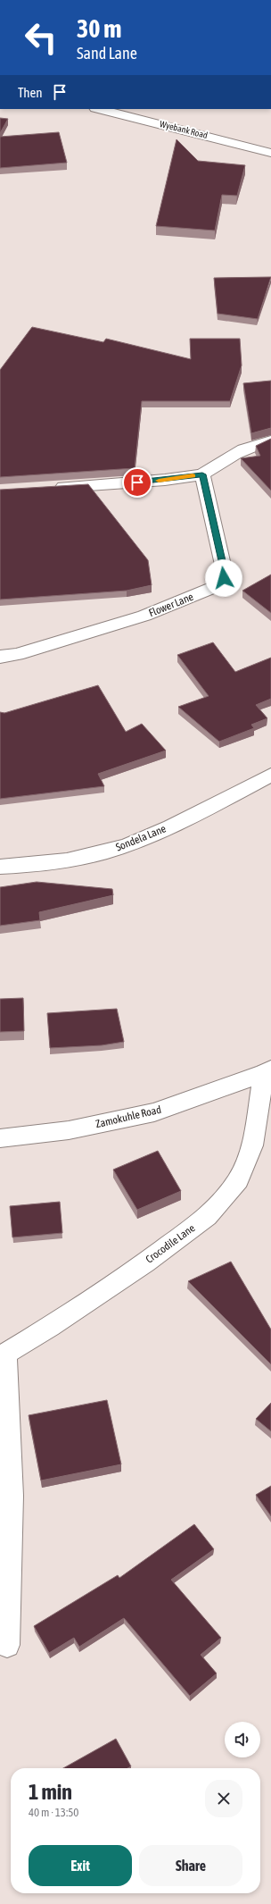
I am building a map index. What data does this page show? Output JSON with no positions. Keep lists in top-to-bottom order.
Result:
{
  "streets": {
    "street": [
      "Wyebank Road",
      "Flower Lane",
      "Sondela Lane",
      "Zamokuhle Road",
      "Crocodile Lane"
    ]
  },
  "crossings": [
    ["Zamokuhle Road", "Crocodile Lane"]
  ],
  "page": {
    "turn": ["30 m", "Sand Lane"],
    "then": "Then",
    "heading": ["1 min", "40 m · 13:50"],
    "buttons": ["Exit", "Share"]
  }
}
